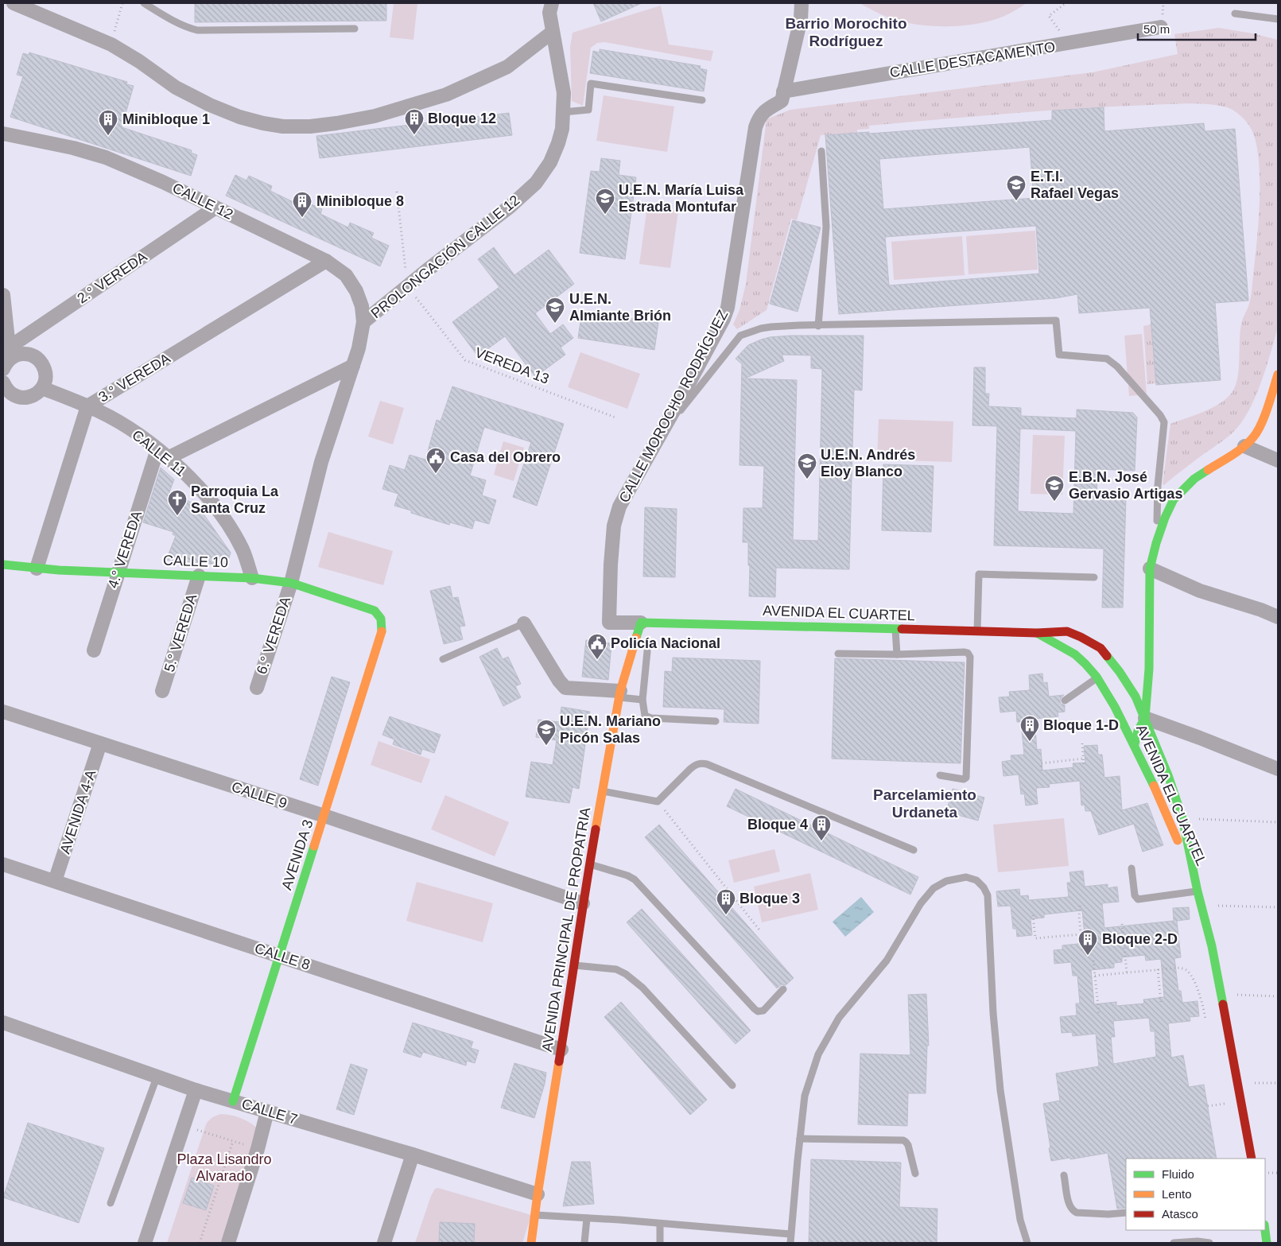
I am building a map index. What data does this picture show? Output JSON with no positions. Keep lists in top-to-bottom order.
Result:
{
  "streets": {
    "main road": [
      "CALLE 10",
      "AVENIDA EL CUARTEL",
      "AVENIDA 3",
      "AVENIDA PRINCIPAL DE PROPATRIA"
    ],
    "street": [
      "CALLE DESTACAMENTO",
      "CALLE 12",
      "PROLONGACIÓN CALLE 12",
      "2.° VEREDA",
      "3.° VEREDA",
      "CALLE MOROCHO RODRÍGUEZ",
      "CALLE 11",
      "4.° VEREDA",
      "5.° VEREDA",
      "6.° VEREDA",
      "CALLE 9",
      "AVENIDA 4-A",
      "CALLE 8",
      "CALLE 7"
    ],
    "path": ["VEREDA 13"]
  },
  "crossings": [
    ["CALLE DESTACAMENTO", "CALLE MOROCHO RODRÍGUEZ"],
    ["CALLE 12", "PROLONGACIÓN CALLE 12"],
    ["CALLE 12", "2.° VEREDA"],
    ["CALLE 12", "3.° VEREDA"],
    ["PROLONGACIÓN CALLE 12", "VEREDA 13"],
    ["PROLONGACIÓN CALLE 12", "CALLE 10"],
    ["PROLONGACIÓN CALLE 12", "6.° VEREDA"],
    ["3.° VEREDA", "CALLE 11"],
    ["3.° VEREDA", "CALLE 10"],
    ["CALLE MOROCHO RODRÍGUEZ", "AVENIDA EL CUARTEL"],
    ["CALLE MOROCHO RODRÍGUEZ", "AVENIDA PRINCIPAL DE PROPATRIA"],
    ["CALLE 11", "4.° VEREDA"],
    ["CALLE 11", "CALLE 10"],
    ["4.° VEREDA", "CALLE 10"],
    ["CALLE 10", "5.° VEREDA"],
    ["CALLE 10", "6.° VEREDA"],
    ["CALLE 10", "AVENIDA 3"],
    ["AVENIDA EL CUARTEL", "AVENIDA PRINCIPAL DE PROPATRIA"],
    ["CALLE 9", "AVENIDA 4-A"],
    ["CALLE 9", "AVENIDA 3"],
    ["CALLE 9", "AVENIDA PRINCIPAL DE PROPATRIA"],
    ["AVENIDA 4-A", "CALLE 8"],
    ["AVENIDA 3", "CALLE 8"],
    ["AVENIDA 3", "CALLE 7"],
    ["AVENIDA PRINCIPAL DE PROPATRIA", "CALLE 8"],
    ["AVENIDA PRINCIPAL DE PROPATRIA", "CALLE 7"]
  ],
  "districts": ["Barrio Morochito Rodríguez", "Parcelamiento Urdaneta"],
  "parks": ["Plaza Lisandro Alvarado"],
  "places": {
    "building": [
      "Bloque 12",
      "Minibloque 1",
      "Minibloque 8",
      "Bloque 1-D",
      "Bloque 4",
      "Bloque 3",
      "Bloque 2-D"
    ],
    "school or university": [
      "E.T.I. Rafael Vegas",
      "U.E.N. María Luisa Estrada Montufar",
      "U.E.N. Almiante Brión",
      "U.E.N. Andrés Eloy Blanco",
      "E.B.N. José Gervasio Artigas",
      "U.E.N. Mariano Picón Salas"
    ],
    "public building": ["Casa del Obrero", "Policía Nacional"],
    "church": ["Parroquia La Santa Cruz"]
  },
  "legend": ["Fluido", "Lento", "Atasco"],
  "scale_bar": "50 m"
}
